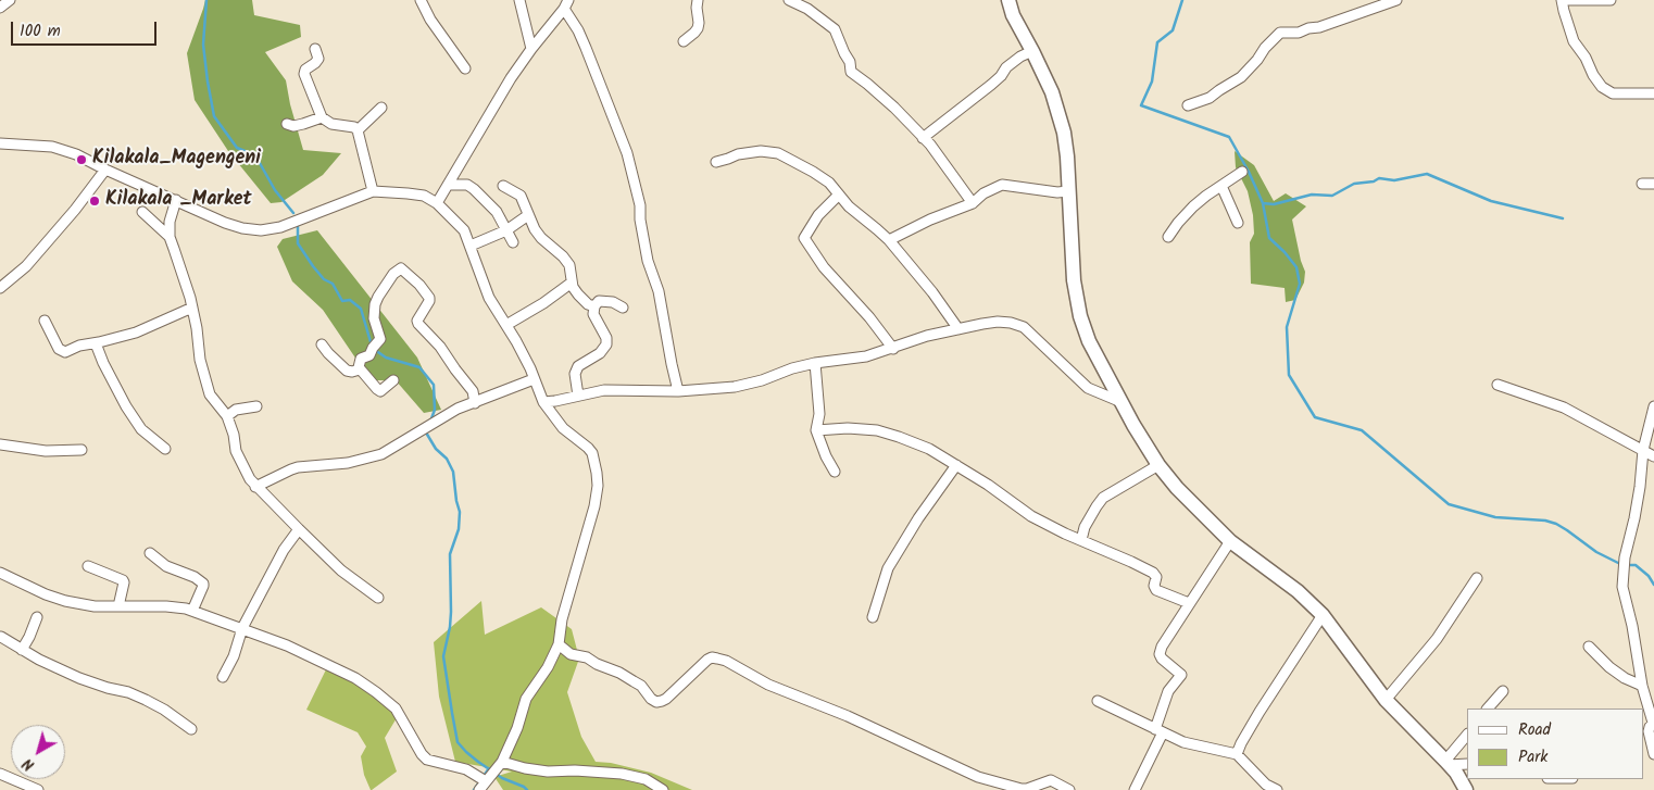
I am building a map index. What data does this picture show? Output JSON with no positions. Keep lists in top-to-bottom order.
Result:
{
  "places": ["Kilakala_Magengeni", "Kilakala _Market"],
  "legend": ["Road", "Park"],
  "scale_bar": "100 m",
  "north": "bottom left"
}
